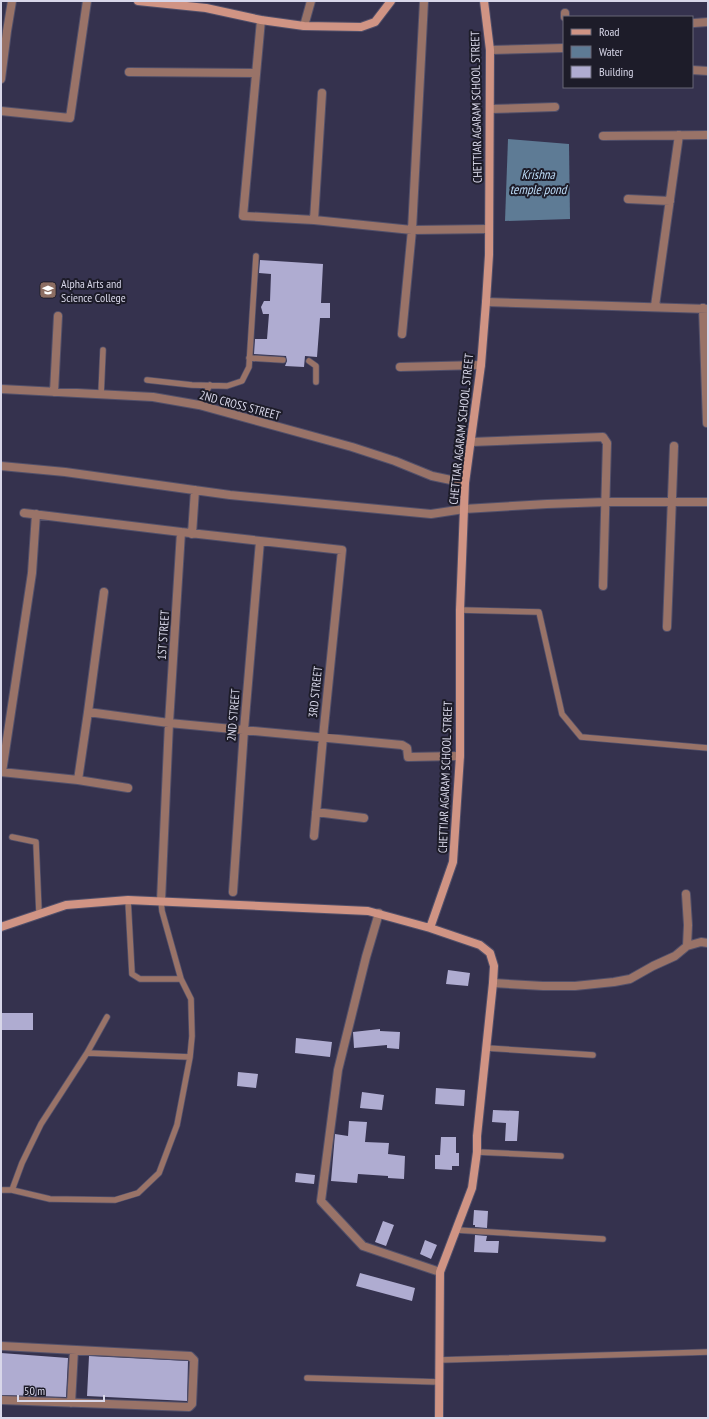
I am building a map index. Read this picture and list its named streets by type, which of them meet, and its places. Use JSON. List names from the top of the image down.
{
  "streets": {
    "street": [
      "CHETTIAR AGARAM SCHOOL STREET",
      "2ND CROSS STREET",
      "1ST STREET",
      "3RD STREET",
      "2ND STREET"
    ]
  },
  "crossings": [
    ["CHETTIAR AGARAM SCHOOL STREET", "2ND CROSS STREET"],
    ["3RD STREET", "2ND STREET"]
  ],
  "water": ["Krishna temple pond"],
  "places": {
    "school or university": ["Alpha Arts and Science College"]
  },
  "legend": ["Road", "Water", "Building"],
  "scale_bar": "50 m"
}
